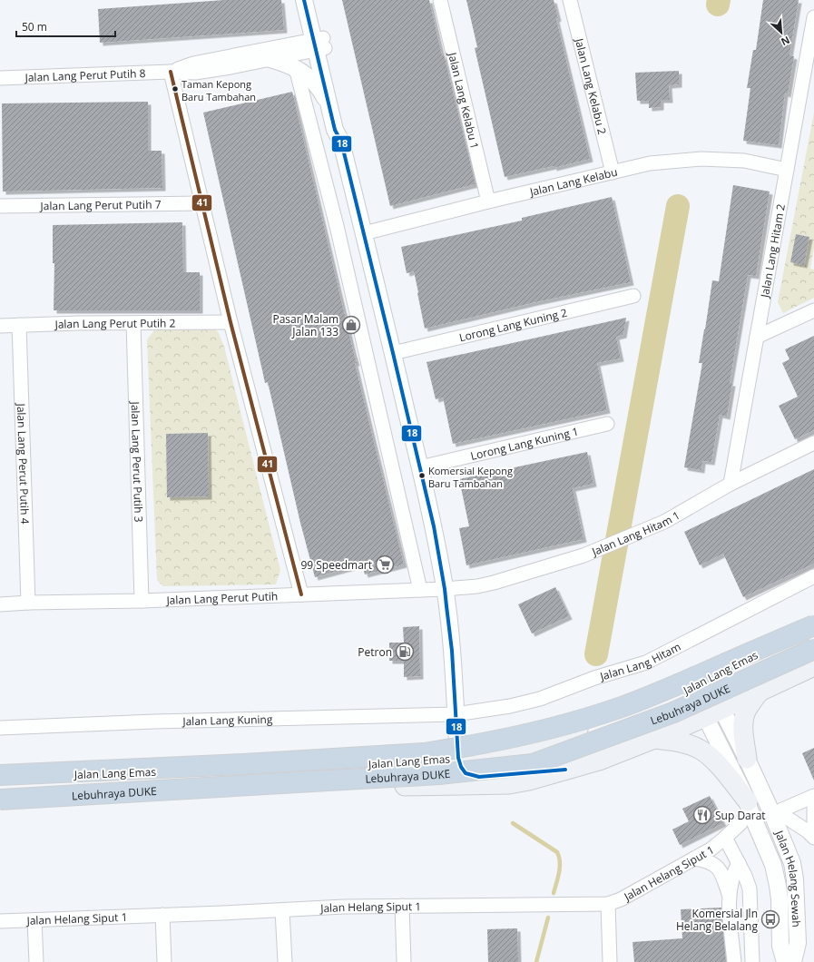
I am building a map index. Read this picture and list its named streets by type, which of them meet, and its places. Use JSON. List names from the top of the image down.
{
  "streets": {
    "highway": ["Lebuhraya DUKE"],
    "main road": ["Jalan Lang Emas"],
    "street": [
      "Jalan Lang Perut Putih 8",
      "Jalan Lang Kelabu 2",
      "Jalan Lang Kelabu 1",
      "Jalan Lang Kelabu",
      "Jalan Lang Perut Putih 7",
      "Jalan Lang Hitam 2",
      "Jalan Lang Perut Putih 2",
      "Lorong Lang Kuning 2",
      "Lorong Lang Kuning 1",
      "Jalan Lang Perut Putih 3",
      "Jalan Lang Perut Putih 4",
      "Jalan Lang Hitam 1",
      "Jalan Lang Perut Putih",
      "Jalan Lang Hitam",
      "Jalan Lang Kuning",
      "Jalan Helang Siput 1",
      "Jalan Helang Sewah"
    ]
  },
  "crossings": [
    ["Jalan Lang Kelabu 2", "Jalan Lang Kelabu"],
    ["Jalan Lang Kelabu 1", "Jalan Lang Kelabu"],
    ["Jalan Lang Kelabu", "Jalan Lang Hitam 2"],
    ["Jalan Lang Hitam 2", "Jalan Lang Hitam 1"],
    ["Jalan Lang Perut Putih 2", "Jalan Lang Perut Putih 3"],
    ["Jalan Lang Perut Putih 2", "Jalan Lang Perut Putih 4"],
    ["Jalan Lang Perut Putih 3", "Jalan Lang Perut Putih"],
    ["Jalan Lang Perut Putih 4", "Jalan Lang Perut Putih"],
    ["Jalan Lang Hitam 1", "Jalan Lang Perut Putih"],
    ["Jalan Lang Hitam", "Jalan Lang Kuning"],
    ["Jalan Lang Emas", "Lebuhraya DUKE"],
    ["Jalan Lang Emas", "Jalan Helang Sewah"],
    ["Jalan Helang Siput 1", "Jalan Helang Sewah"]
  ],
  "places": {
    "other": ["Taman Kepong Baru Tambahan", "Komersial Kepong Baru Tambahan"],
    "shop": ["Pasar Malam Jalan 133"],
    "supermarket": ["99 Speedmart"],
    "fuel station": ["Petron"],
    "restaurant": ["Sup Darat"],
    "bus stop": ["Komersial Jln Helang Belalang"]
  },
  "lines": ["transit line 18", "transit line 41"],
  "scale_bar": "50 m",
  "north": "bottom right"
}
